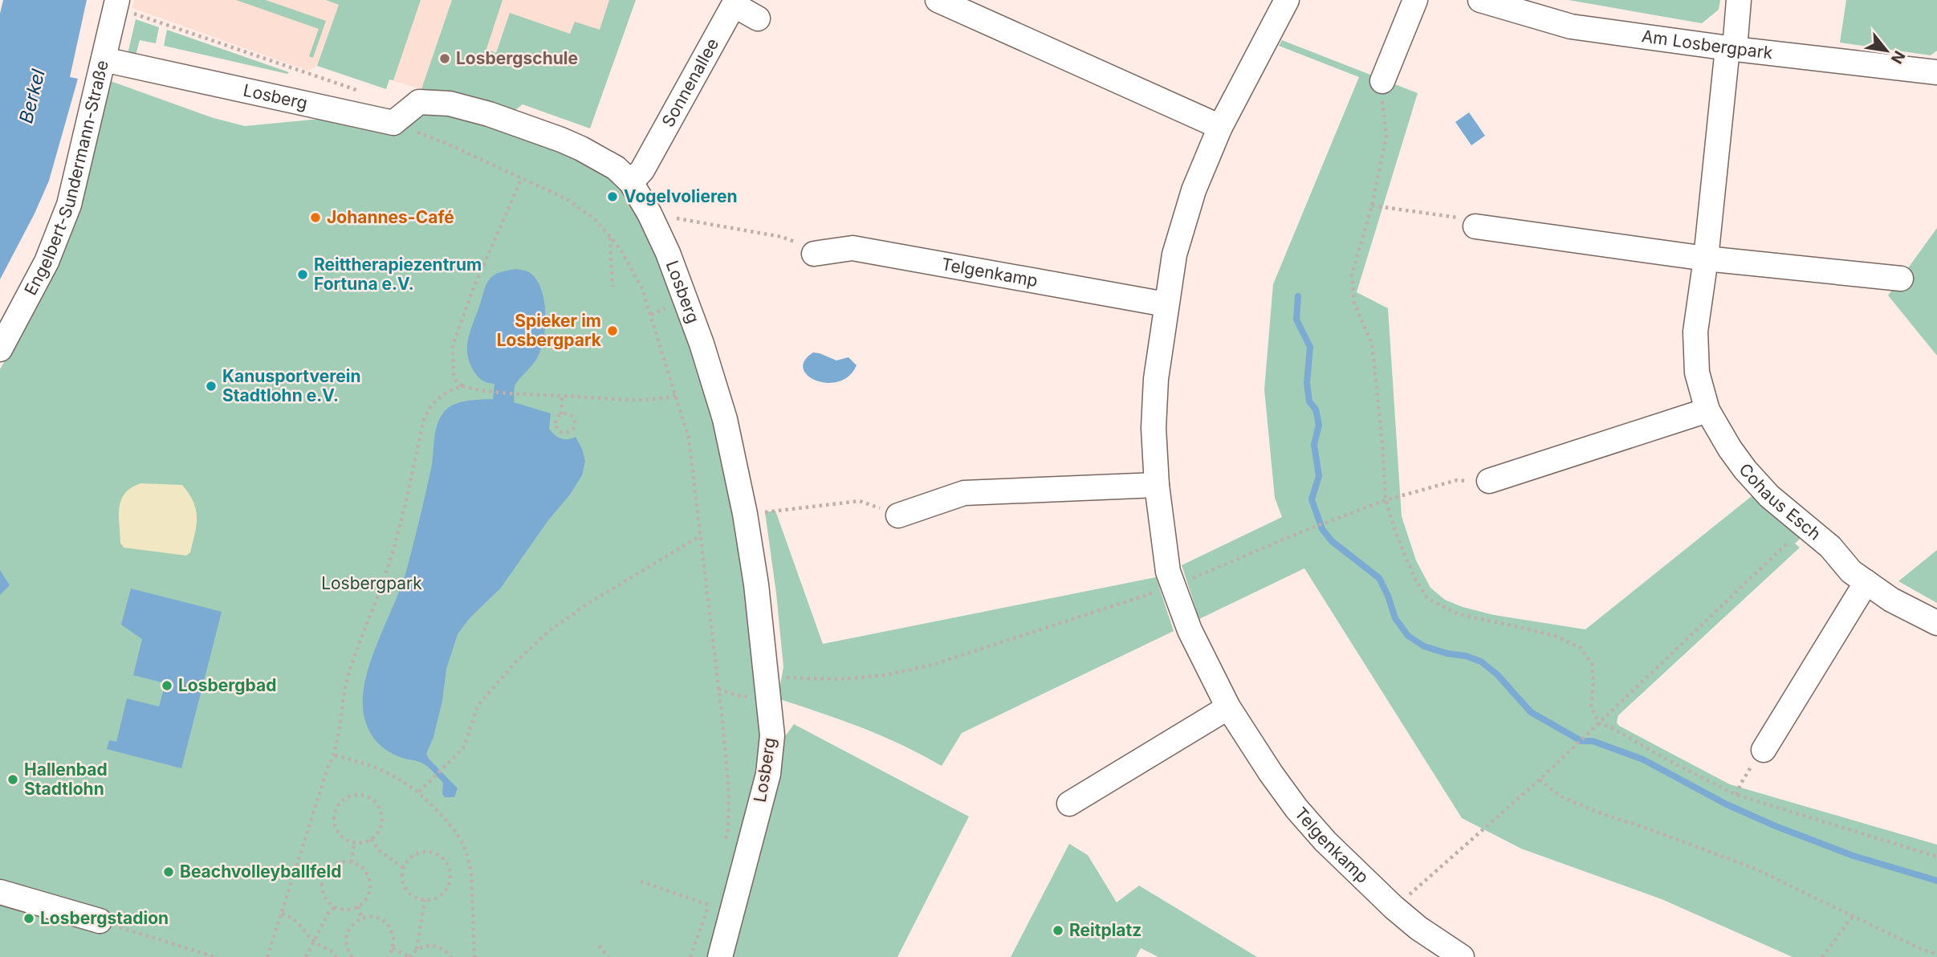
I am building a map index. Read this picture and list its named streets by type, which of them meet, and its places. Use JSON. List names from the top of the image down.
{
  "streets": {
    "street": [
      "Am Losbergpark",
      "Sonnenallee",
      "Losberg",
      "Engelbert-Sundermann-Straße",
      "Telgenkamp",
      "Cohaus Esch"
    ]
  },
  "crossings": [
    ["Am Losbergpark", "Cohaus Esch"],
    ["Sonnenallee", "Losberg"],
    ["Losberg", "Engelbert-Sundermann-Straße"]
  ],
  "water": ["Berkel"],
  "parks": ["Losbergpark"],
  "places": [
    "Losbergschule",
    "Vogelvolieren",
    "Johannes-Café",
    "Reittherapiezentrum Fortuna e.V.",
    "Spieker im Losbergpark",
    "Kanusportverein Stadtlohn e.V.",
    "Losbergbad",
    "Hallenbad Stadtlohn",
    "Beachvolleyballfeld",
    "Losbergstadion",
    "Reitplatz"
  ],
  "north": "bottom right"
}
